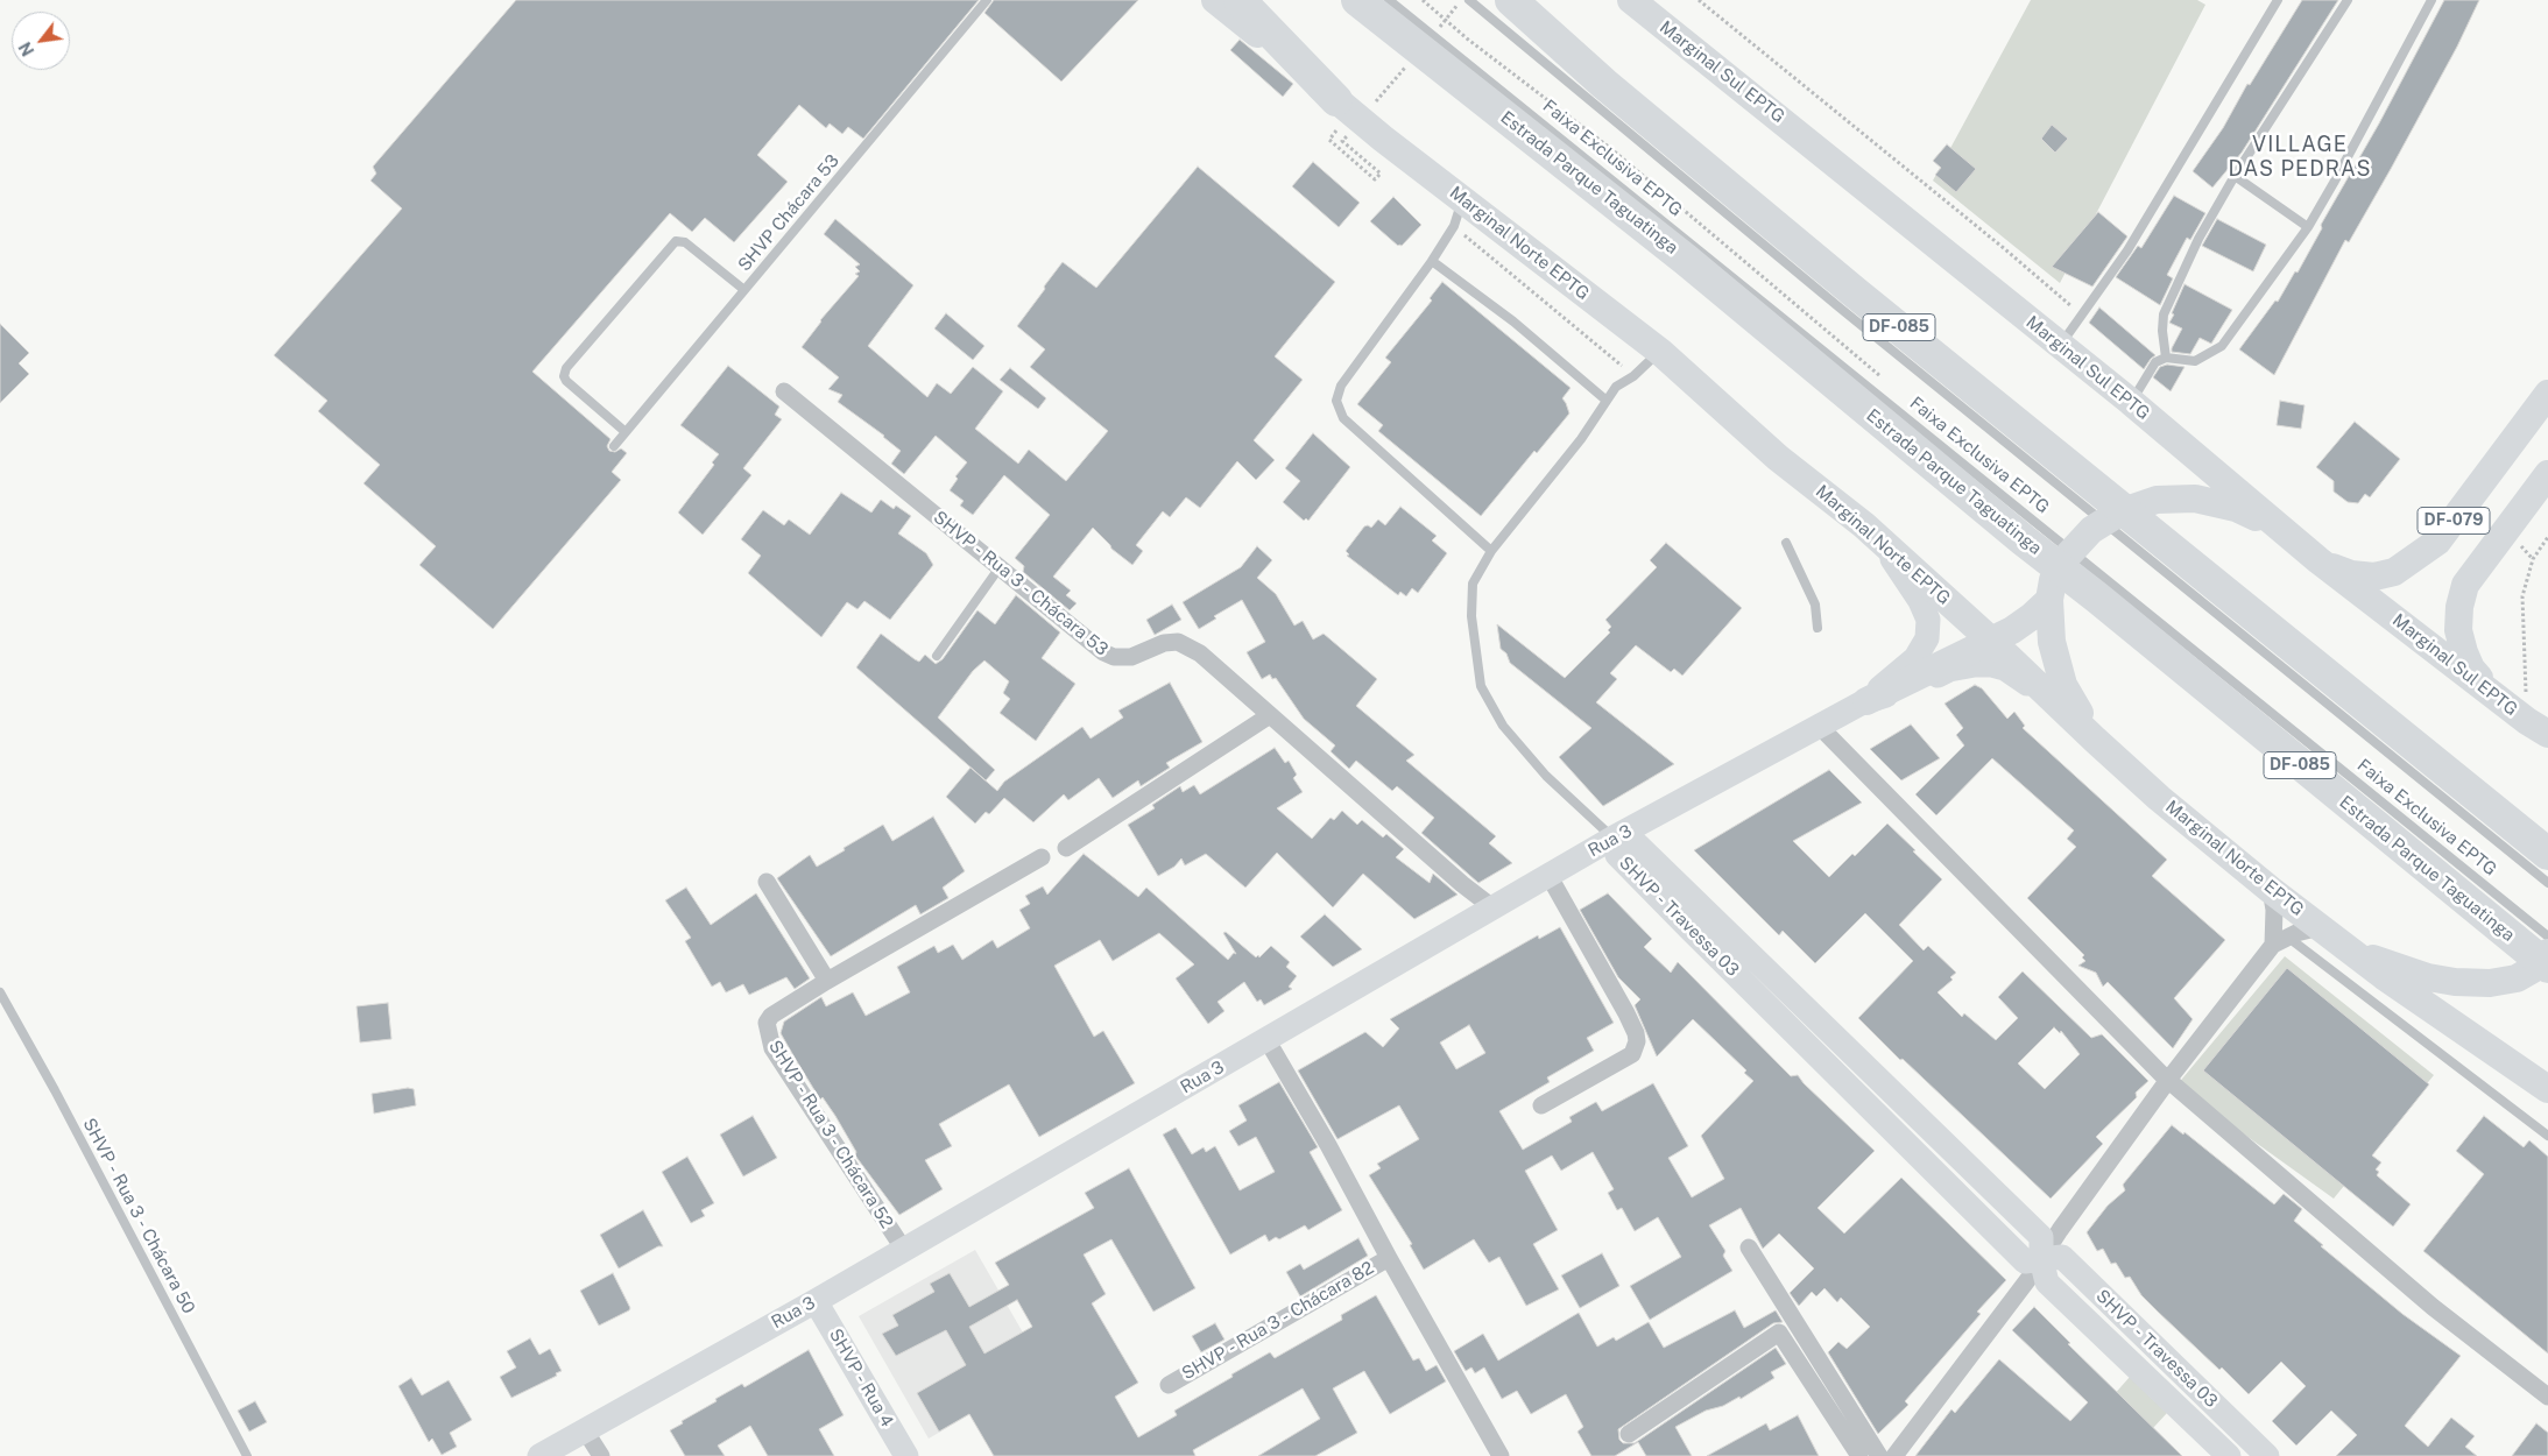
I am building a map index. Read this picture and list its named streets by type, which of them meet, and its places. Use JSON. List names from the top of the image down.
{
  "streets": {
    "highway": ["Estrada Parque Taguatinga", "DF-085"],
    "main road": [
      "Marginal Sul EPTG",
      "Marginal Norte EPTG",
      "DF-079",
      "Rua 3",
      "SHVP - Travessa 03",
      "SHVP - Rua 4"
    ],
    "street": ["SHVP - Rua 3 - Chácara 53", "SHVP - Rua 3 - Chácara 52", "SHVP - Rua 3 - Chácara 82"],
    "lane": ["Faixa Exclusiva EPTG", "SHVP Chácara 53", "SHVP - Rua 3 - Chácara 50"]
  },
  "crossings": [
    ["Marginal Sul EPTG", "DF-079"],
    ["Faixa Exclusiva EPTG", "Estrada Parque Taguatinga"],
    ["Faixa Exclusiva EPTG", "DF-085"],
    ["SHVP - Rua 3 - Chácara 53", "Rua 3"],
    ["Rua 3", "SHVP - Travessa 03"],
    ["Rua 3", "SHVP - Rua 3 - Chácara 52"],
    ["Rua 3", "SHVP - Rua 3 - Chácara 82"],
    ["Rua 3", "SHVP - Rua 4"]
  ],
  "districts": ["VILLAGE DAS PEDRAS"],
  "north": "bottom left"
}
